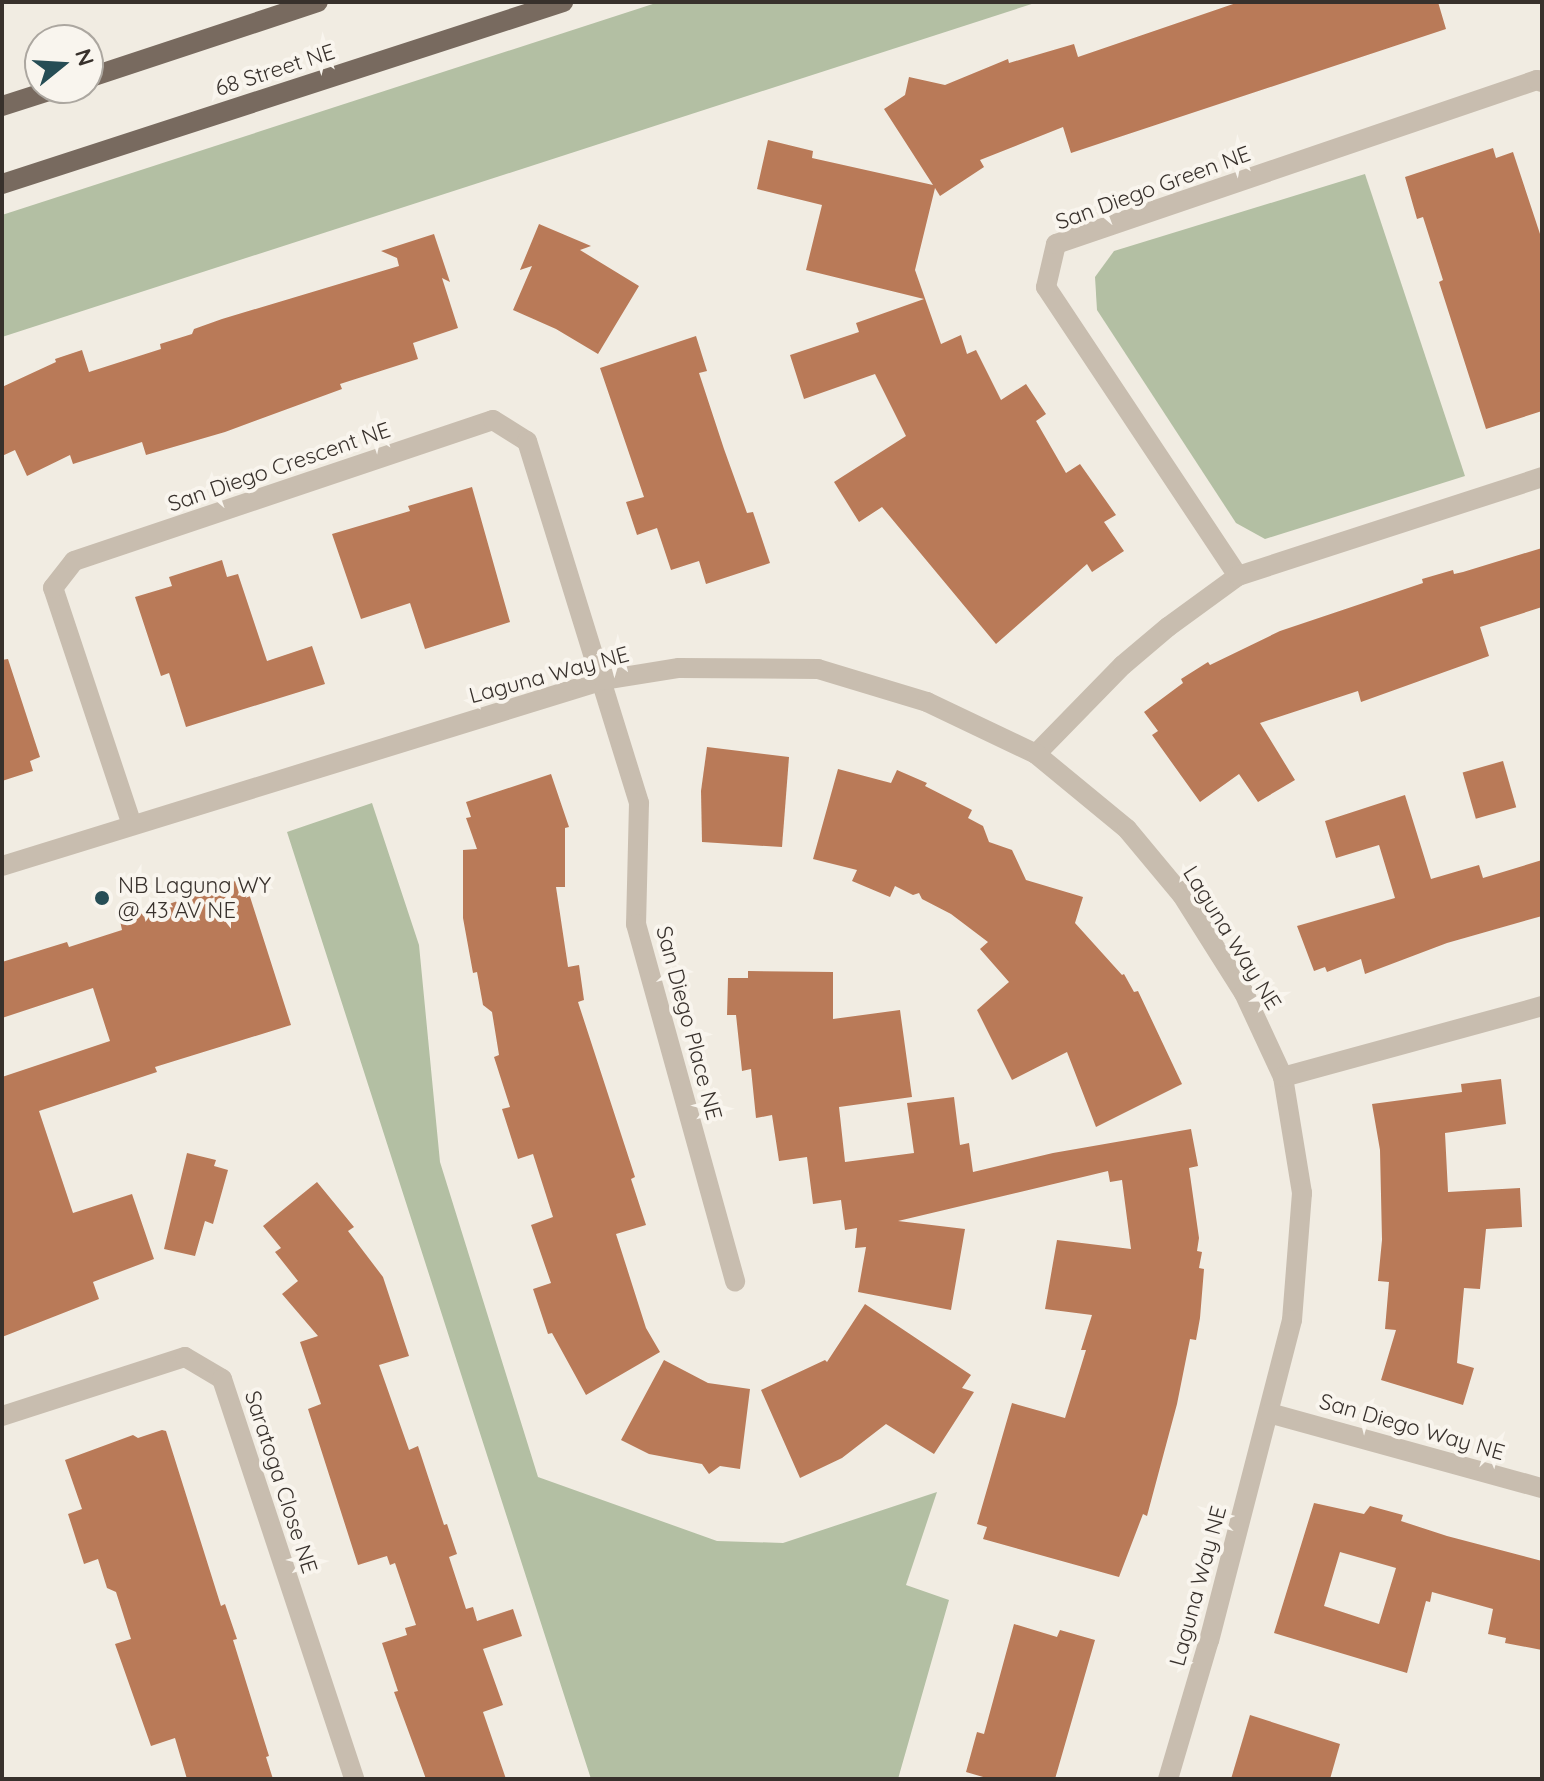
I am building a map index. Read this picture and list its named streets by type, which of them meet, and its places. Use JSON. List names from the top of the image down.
{
  "streets": {
    "main road": ["68 Street NE"],
    "street": [
      "San Diego Green NE",
      "San Diego Crescent NE",
      "Laguna Way NE",
      "San Diego Place NE",
      "San Diego Way NE",
      "Saratoga Close NE"
    ]
  },
  "crossings": [
    ["San Diego Crescent NE", "Laguna Way NE"],
    ["San Diego Crescent NE", "San Diego Place NE"],
    ["Laguna Way NE", "San Diego Place NE"],
    ["Laguna Way NE", "San Diego Way NE"]
  ],
  "places": ["NB Laguna WY @ 43 AV NE"],
  "north": "right"
}
